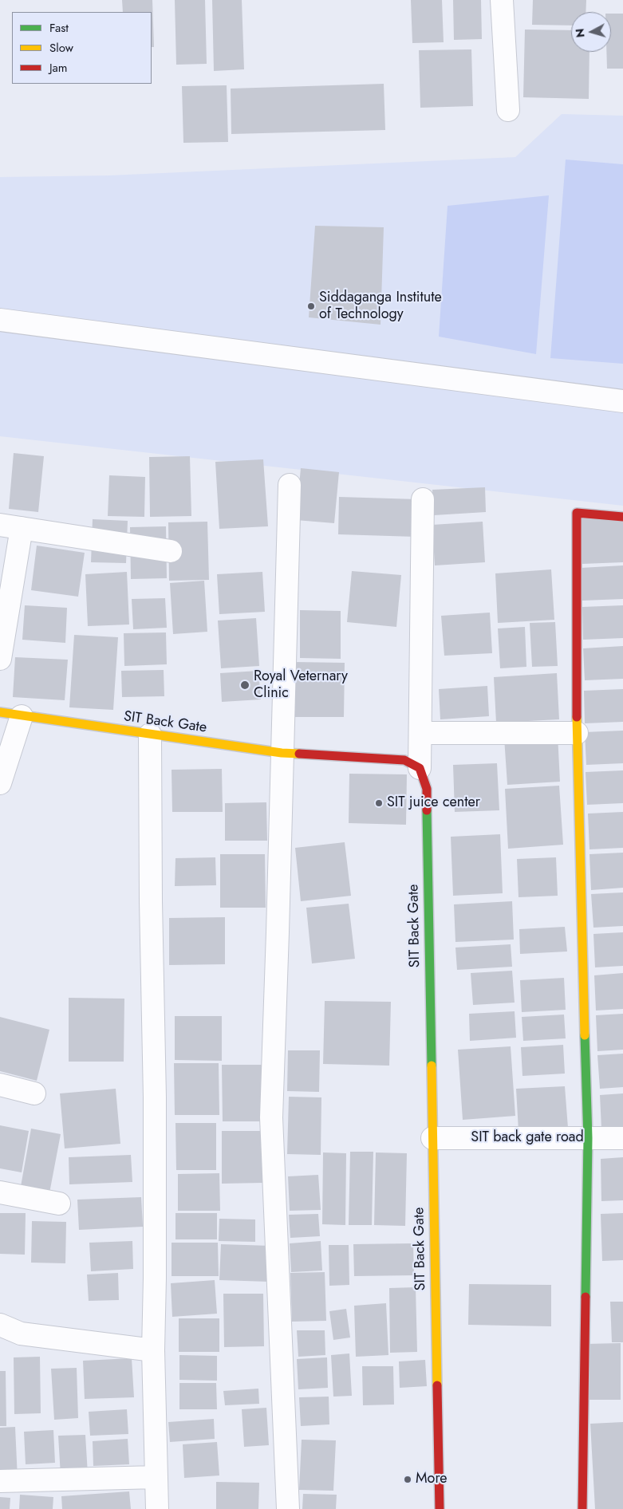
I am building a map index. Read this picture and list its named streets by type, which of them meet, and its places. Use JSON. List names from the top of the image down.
{
  "streets": {
    "street": ["SIT Back Gate", "SIT back gate road"]
  },
  "crossings": [
    ["SIT Back Gate", "SIT back gate road"]
  ],
  "places": [
    "Siddaganga Institute of Technology",
    "Royal Veternary Clinic",
    "SIT juice center",
    "More"
  ],
  "legend": ["Fast", "Slow", "Jam"],
  "north": "left"
}
